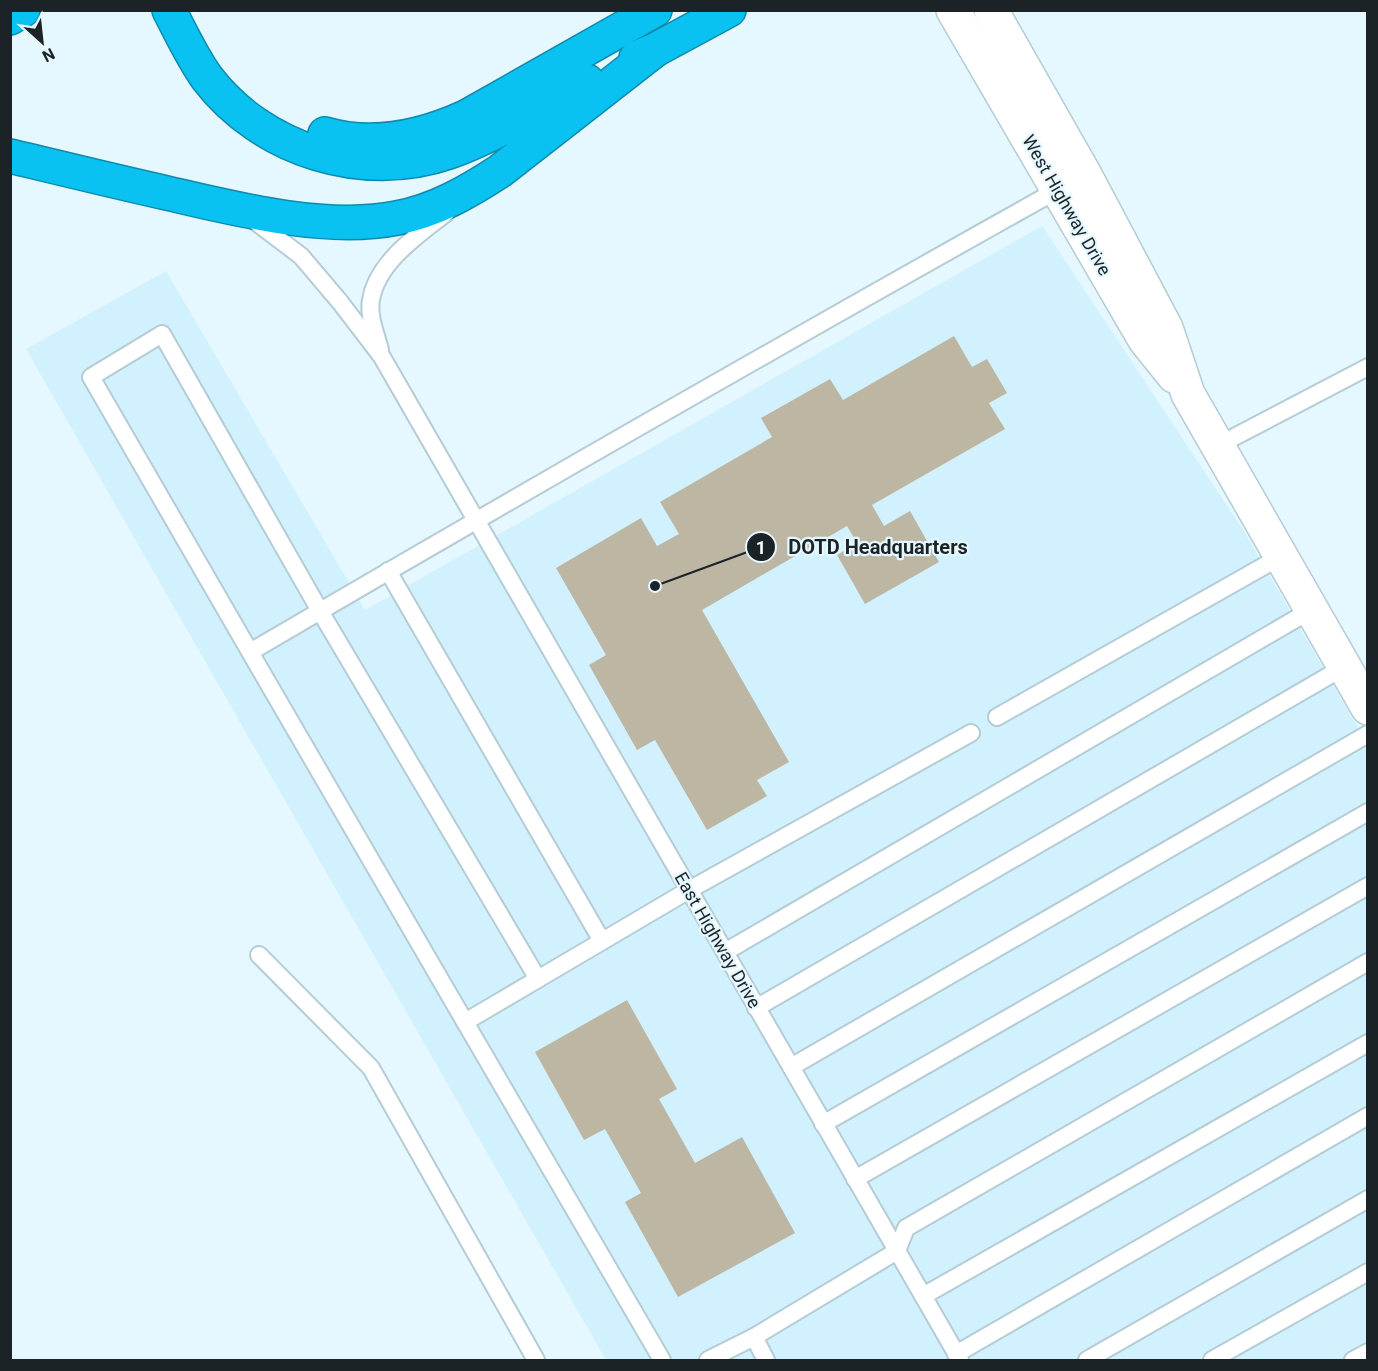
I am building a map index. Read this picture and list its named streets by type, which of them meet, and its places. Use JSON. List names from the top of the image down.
{
  "streets": {
    "street": ["West Highway Drive"],
    "lane": ["East Highway Drive"]
  },
  "places": ["DOTD Headquarters"],
  "north": "bottom right"
}
